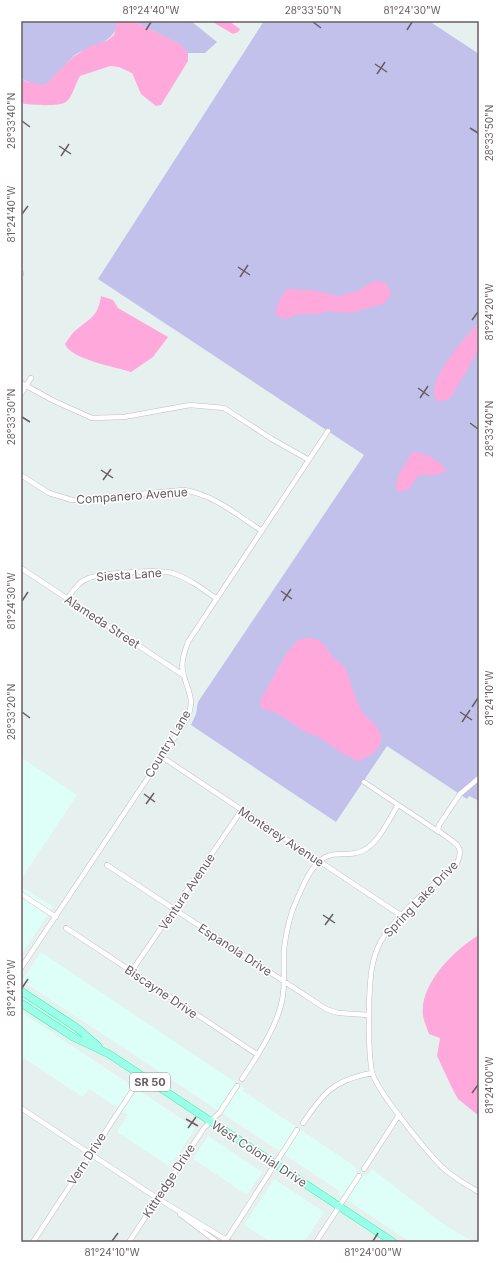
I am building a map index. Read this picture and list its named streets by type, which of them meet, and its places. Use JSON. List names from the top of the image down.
{
  "streets": {
    "highway": ["SR 50", "West Colonial Drive"],
    "street": [
      "Companero Avenue",
      "Siesta Lane",
      "Alameda Street",
      "Country Lane",
      "Monterey Avenue",
      "Ventura Avenue",
      "Spring Lake Drive",
      "Espanola Drive",
      "Biscayne Drive",
      "Vern Drive",
      "Kittredge Drive"
    ]
  },
  "crossings": [
    ["Companero Avenue", "Country Lane"],
    ["Siesta Lane", "Alameda Street"],
    ["Siesta Lane", "Country Lane"],
    ["Alameda Street", "Country Lane"],
    ["Country Lane", "Monterey Avenue"],
    ["Monterey Avenue", "Ventura Avenue"],
    ["Monterey Avenue", "Spring Lake Drive"],
    ["Ventura Avenue", "Espanola Drive"],
    ["Ventura Avenue", "Biscayne Drive"],
    ["Spring Lake Drive", "Espanola Drive"],
    ["West Colonial Drive", "Vern Drive"],
    ["West Colonial Drive", "Kittredge Drive"]
  ],
  "coordinates": [
    "81°24'40\"W",
    "28°33'50\"N",
    "81°24'30\"W",
    "28°33'40\"N",
    "81°24'20\"W",
    "28°33'30\"N",
    "81°24'10\"W",
    "28°33'20\"N",
    "81°24'00\"W"
  ]
}
